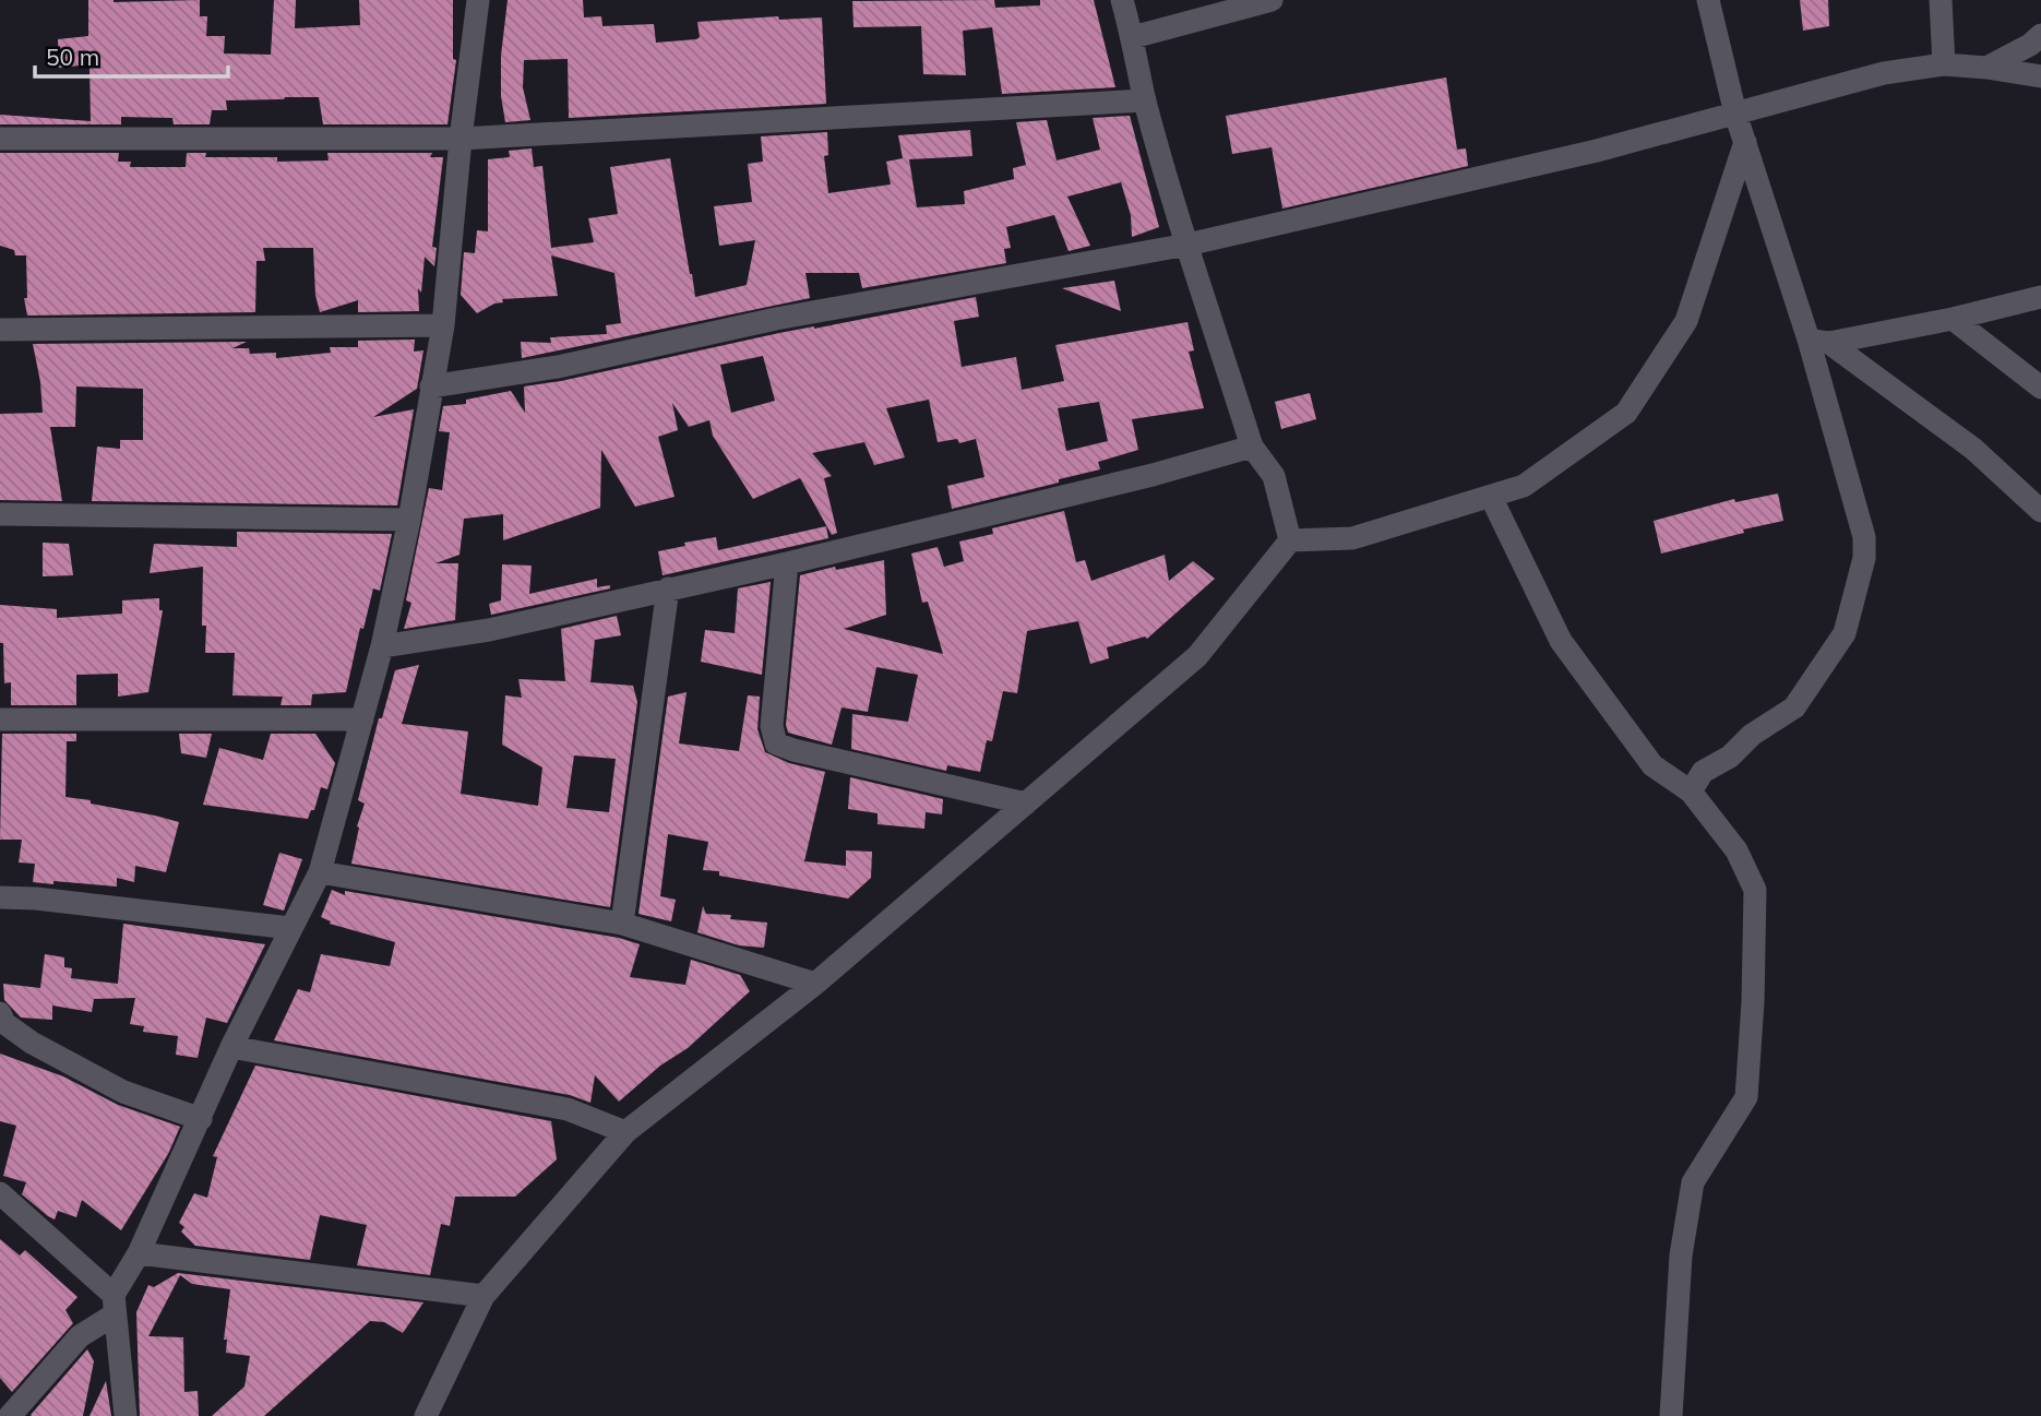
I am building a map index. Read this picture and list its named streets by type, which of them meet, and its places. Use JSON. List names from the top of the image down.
{
  "scale_bar": "50 m"
}
